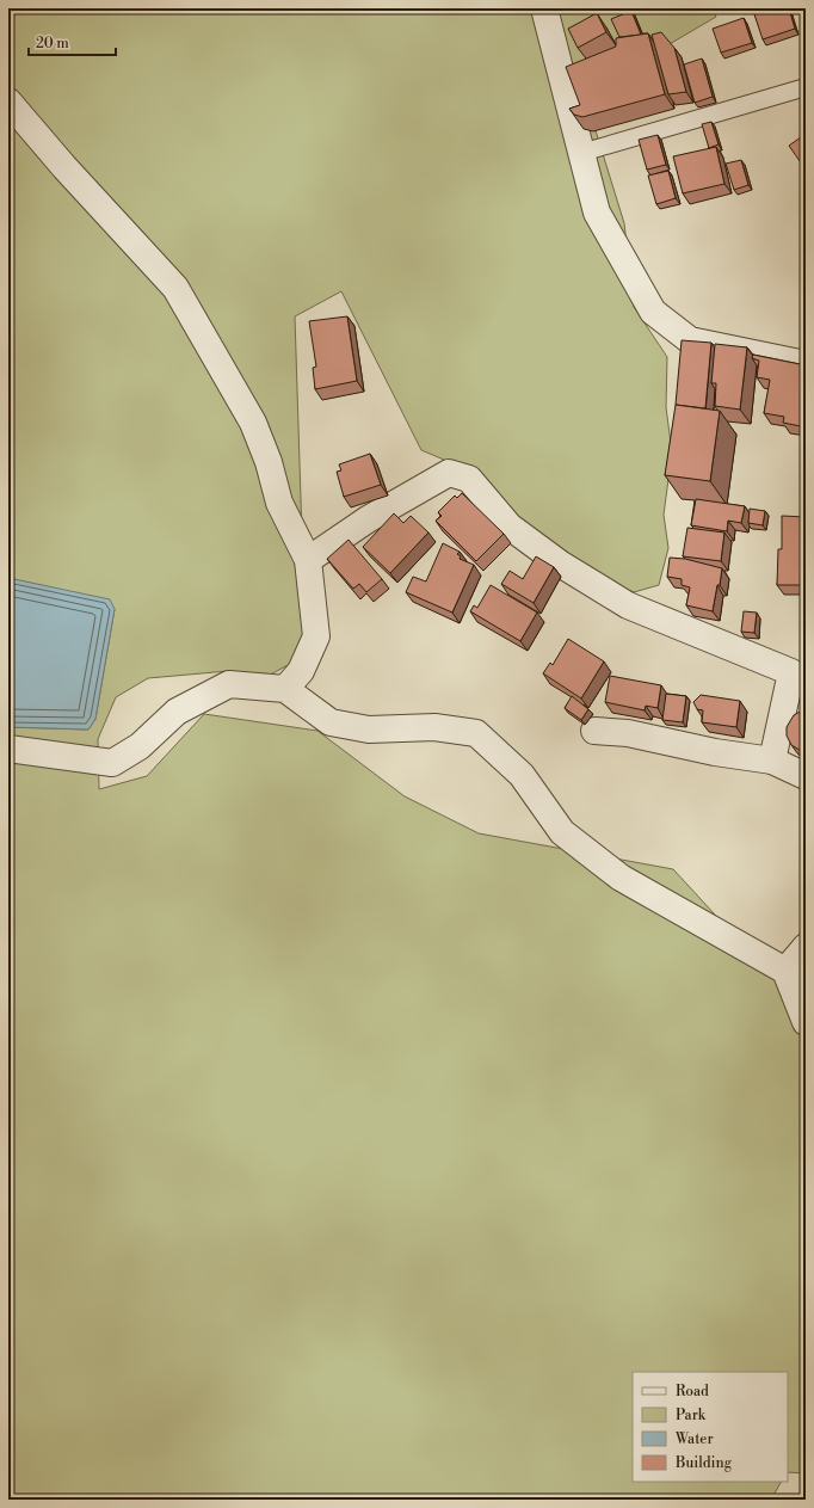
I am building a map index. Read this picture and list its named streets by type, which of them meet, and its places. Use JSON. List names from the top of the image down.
{
  "legend": [
    "Road",
    "Park",
    "Water",
    "Building"
  ],
  "scale_bar": "20 m"
}
